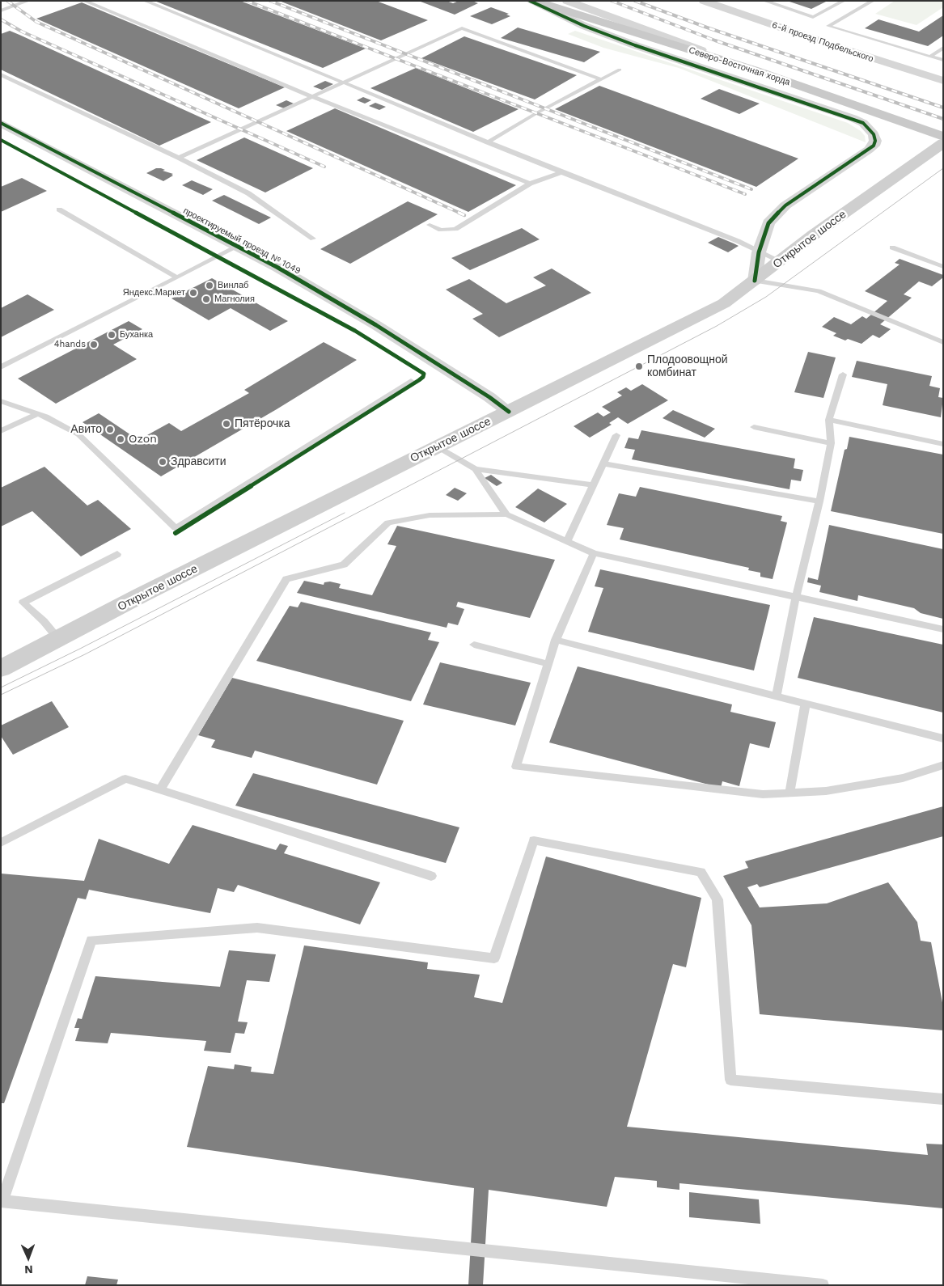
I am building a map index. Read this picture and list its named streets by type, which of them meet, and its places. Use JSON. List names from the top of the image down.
{
  "streets": {
    "main road": ["Северо-Восточная хорда", "Открытое шоссе"],
    "street": ["6-й проезд Подбельского", "проектируемый проезд № 1049"]
  },
  "crossings": [
    ["Открытое шоссе", "проектируемый проезд № 1049"]
  ],
  "places": [
    "Винлаб",
    "Яндекс.Маркет",
    "Магнолия",
    "Буханка",
    "4hands",
    "Плодоовощной комбинат",
    "Пятёрочка",
    "Авито",
    "Ozon",
    "Здравсити"
  ],
  "north": "bottom"
}
